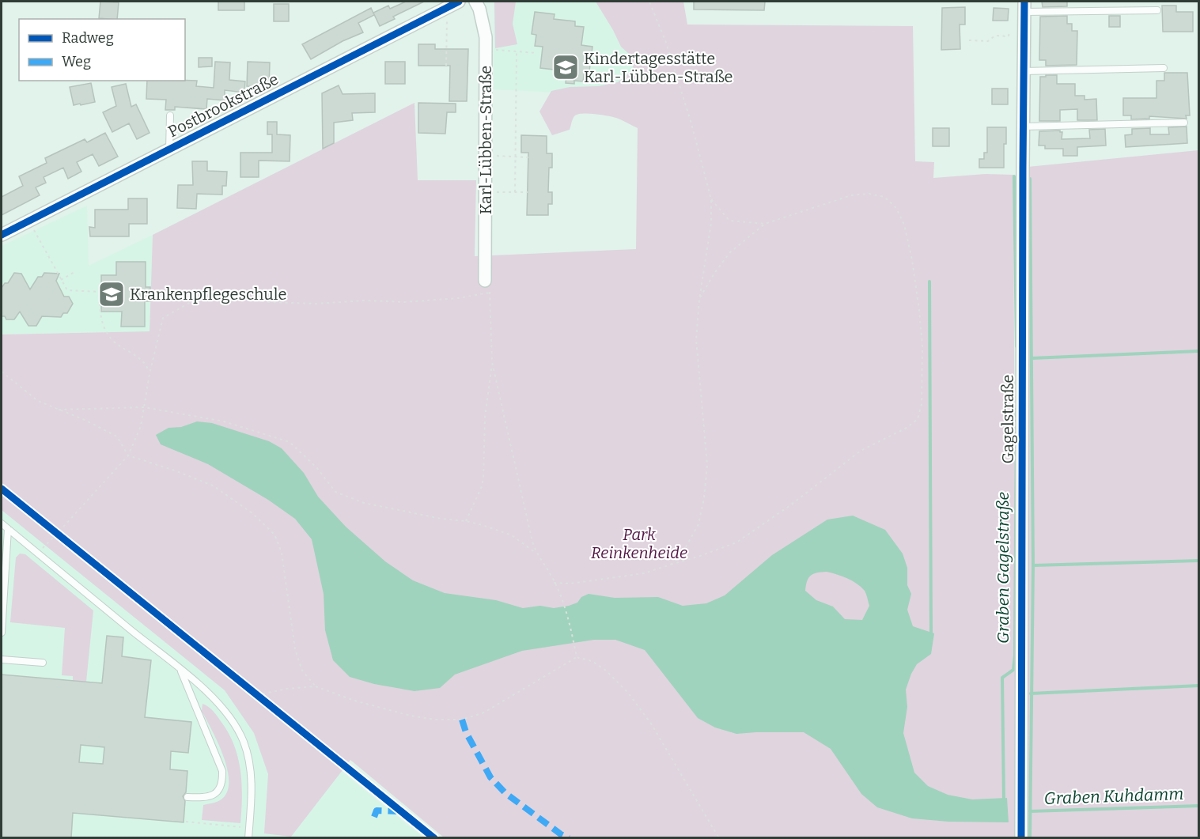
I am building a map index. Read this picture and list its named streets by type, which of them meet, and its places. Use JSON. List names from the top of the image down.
{
  "streets": {
    "street": ["Postbrookstraße", "Karl-Lübben-Straße", "Gagelstraße"]
  },
  "water": ["Graben Gagelstraße", "Graben Kuhdamm"],
  "parks": ["Park Reinkenheide"],
  "places": {
    "school or university": ["Kindertagesstätte Karl-Lübben-Straße", "Krankenpflegeschule"]
  },
  "legend": ["Radweg", "Weg"]
}
